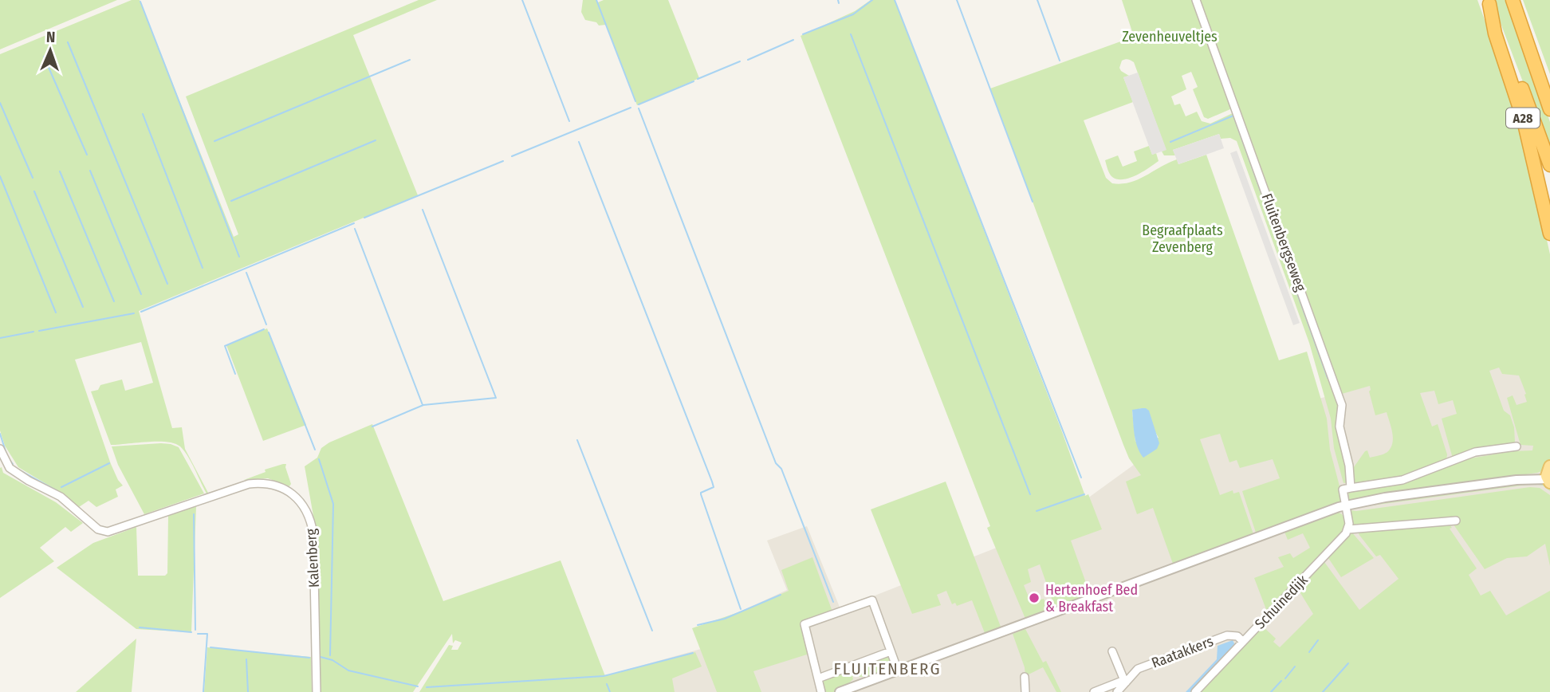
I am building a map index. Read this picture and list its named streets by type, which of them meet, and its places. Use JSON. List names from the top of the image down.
{
  "streets": {
    "highway": ["A28"],
    "street": [
      "Fluitenbergseweg",
      "Kalenberg",
      "Schuinedijk",
      "Raatakkers"
    ]
  },
  "crossings": [
    ["Schuinedijk", "Raatakkers"]
  ],
  "districts": ["FLUITENBERG"],
  "parks": ["Zevenheuveltjes", "Begraafplaats Zevenberg"],
  "places": ["Hertenhoef Bed & Breakfast"],
  "north": "top"
}
